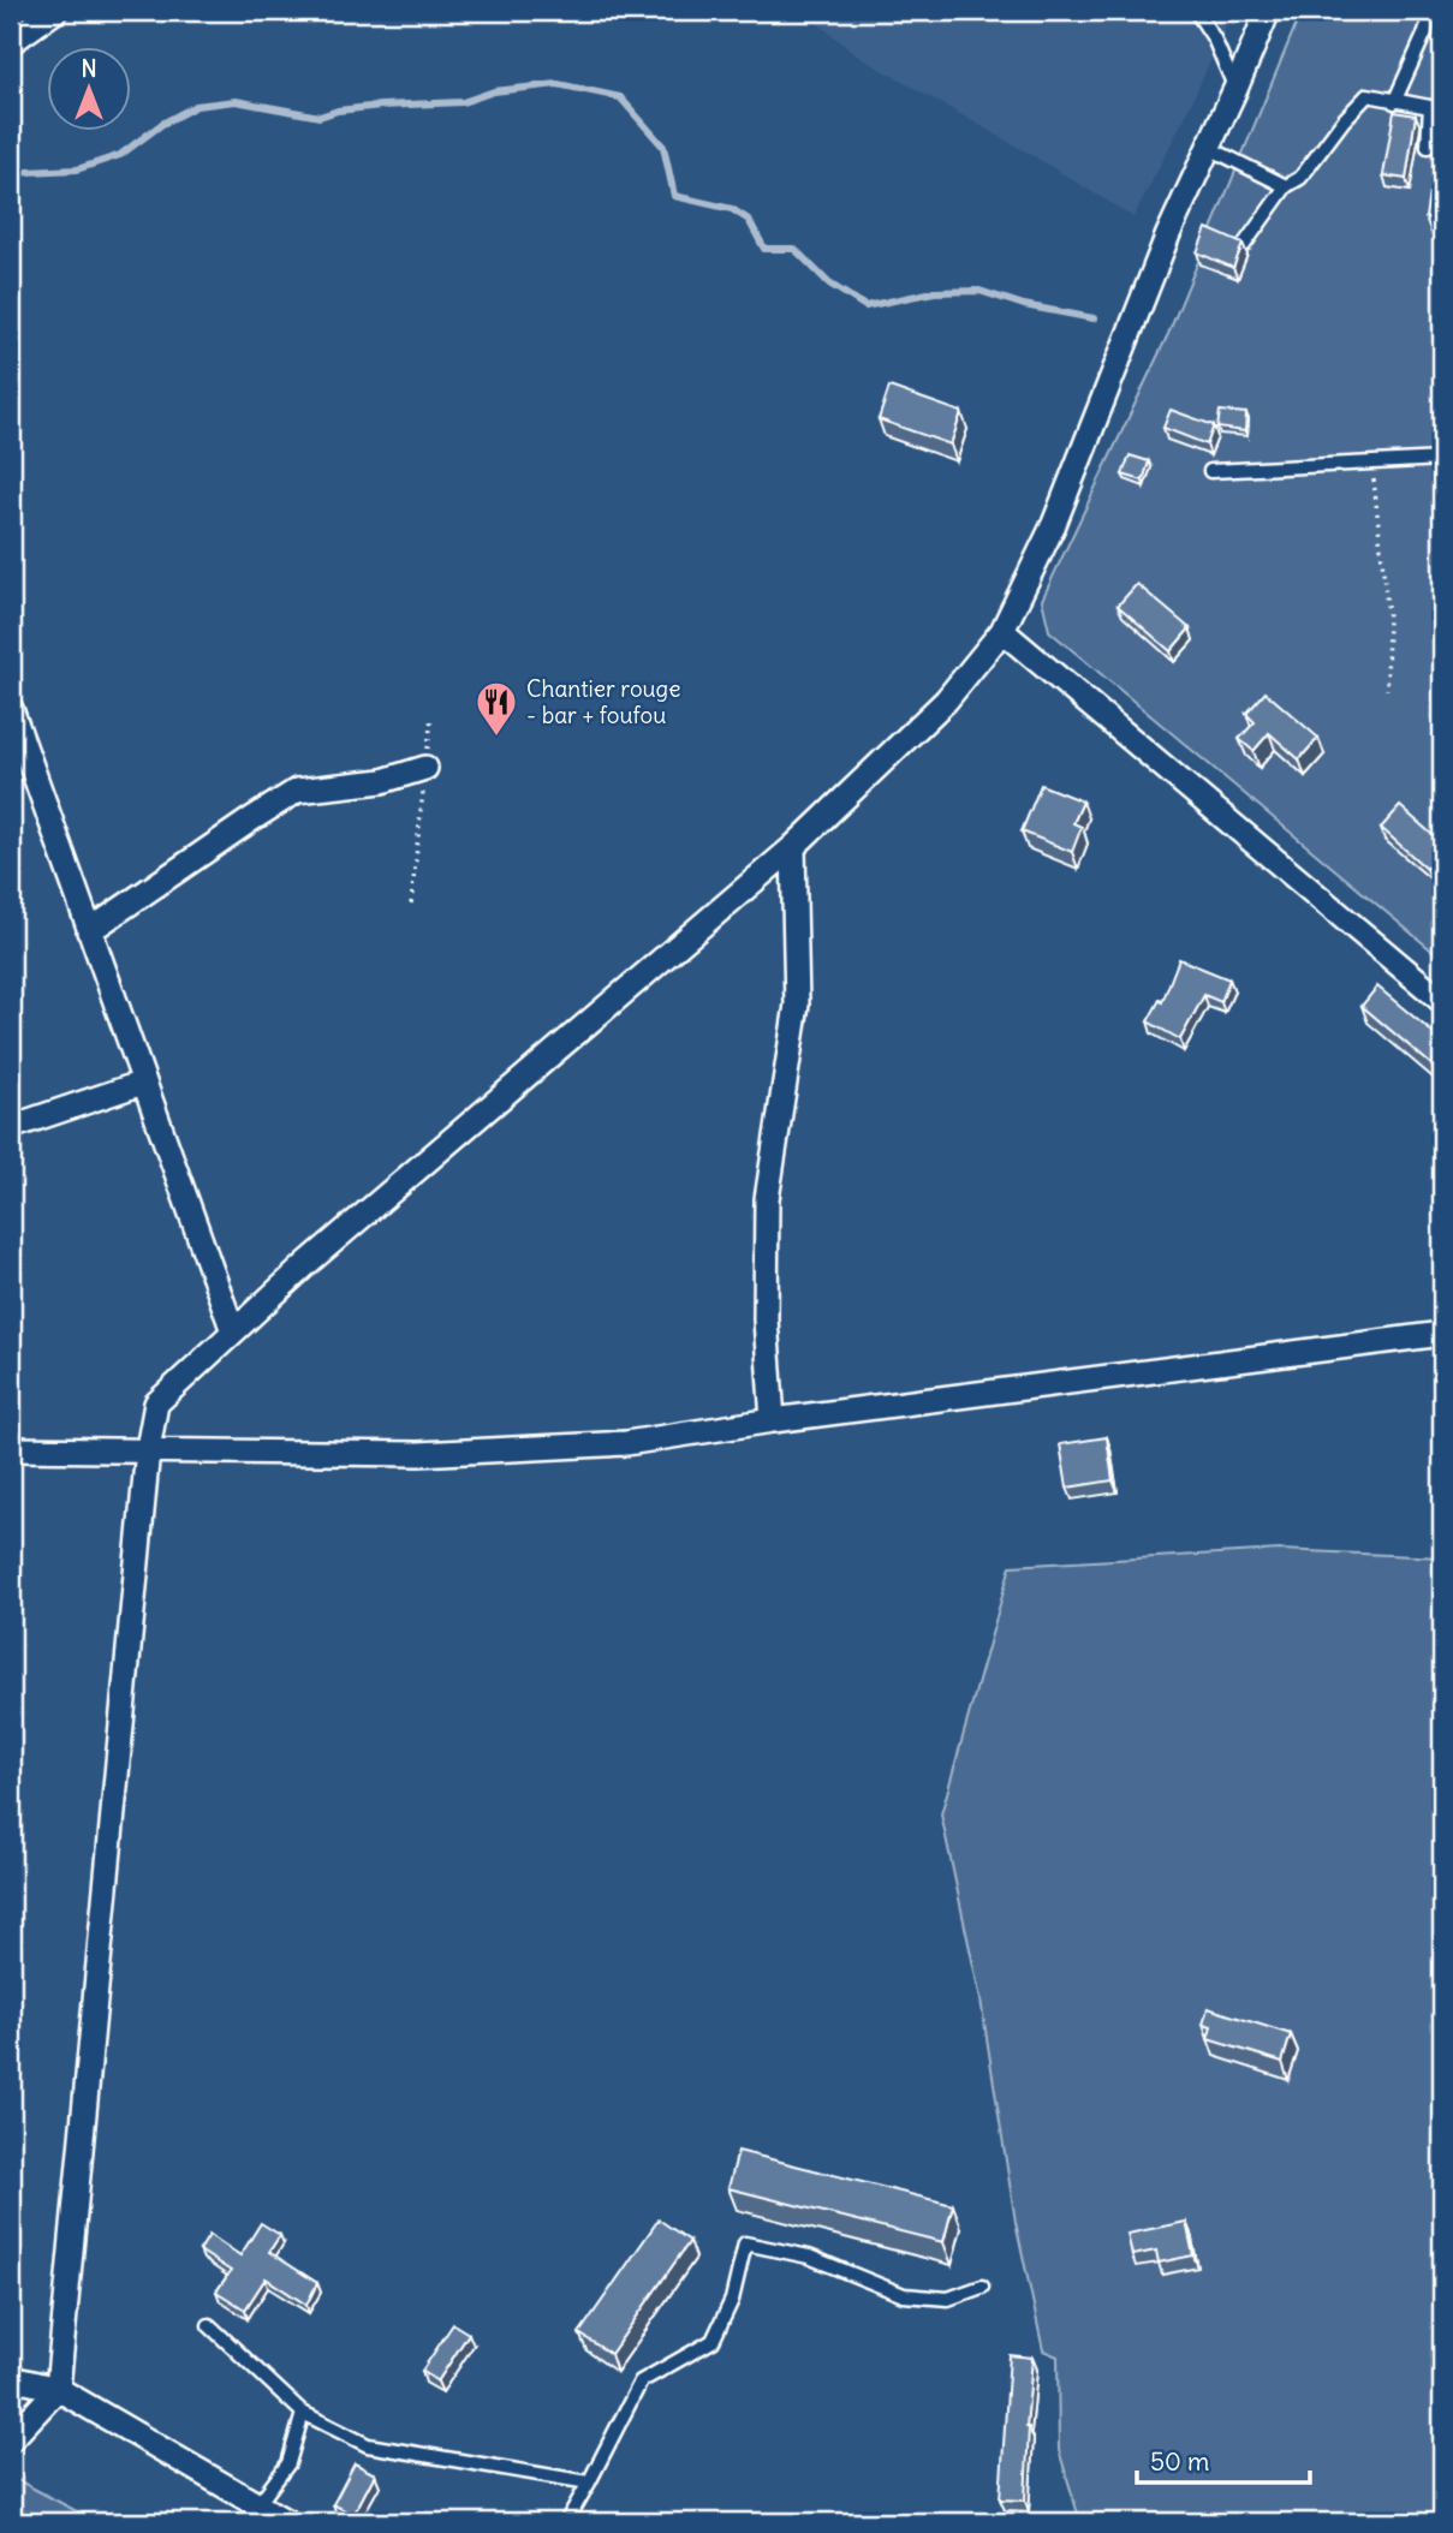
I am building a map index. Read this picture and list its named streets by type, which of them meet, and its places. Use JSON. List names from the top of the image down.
{
  "places": {
    "restaurant": ["Chantier rouge - bar + foufou"]
  },
  "scale_bar": "50 m",
  "north": "top"
}
